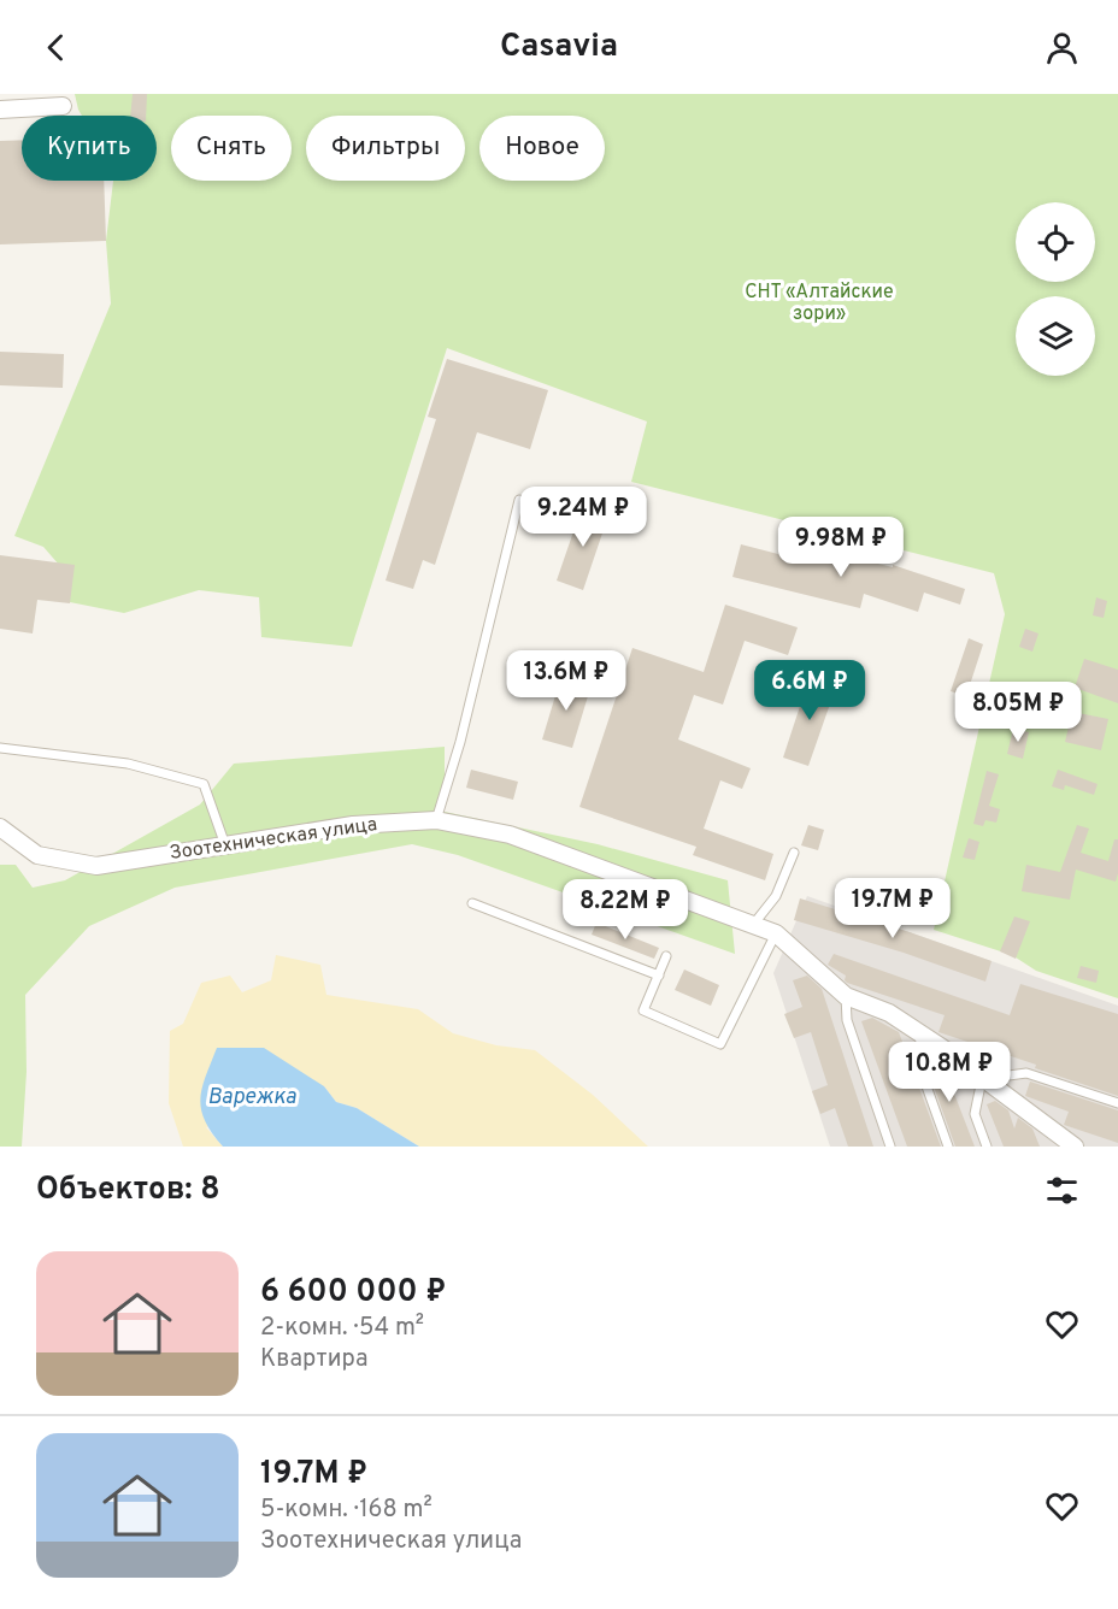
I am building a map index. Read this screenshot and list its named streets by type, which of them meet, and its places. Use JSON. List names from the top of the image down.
{
  "streets": {
    "street": ["Зоотехническая улица"]
  },
  "water": ["Варежка"],
  "parks": ["СНТ «Алтайские зори»"],
  "page": {
    "header": "Casavia",
    "chip": [
      "Купить",
      "Снять",
      "Фильтры",
      "Новое"
    ],
    "price": [
      "9.24M ₽",
      "9.98M ₽",
      "13.6M ₽",
      "6.6M ₽",
      "8.05M ₽",
      "19.7M ₽",
      "8.22M ₽",
      "10.8M ₽"
    ],
    "heading": "Объектов: 8",
    "list": [
      {
        "name": "6 600 000 ₽",
        "note": "2-комн. · 54 m² · Квартира"
      },
      {
        "name": "19.7M ₽",
        "note": "5-комн. · 168 m² · Зоотехническая улица"
      }
    ]
  }
}
